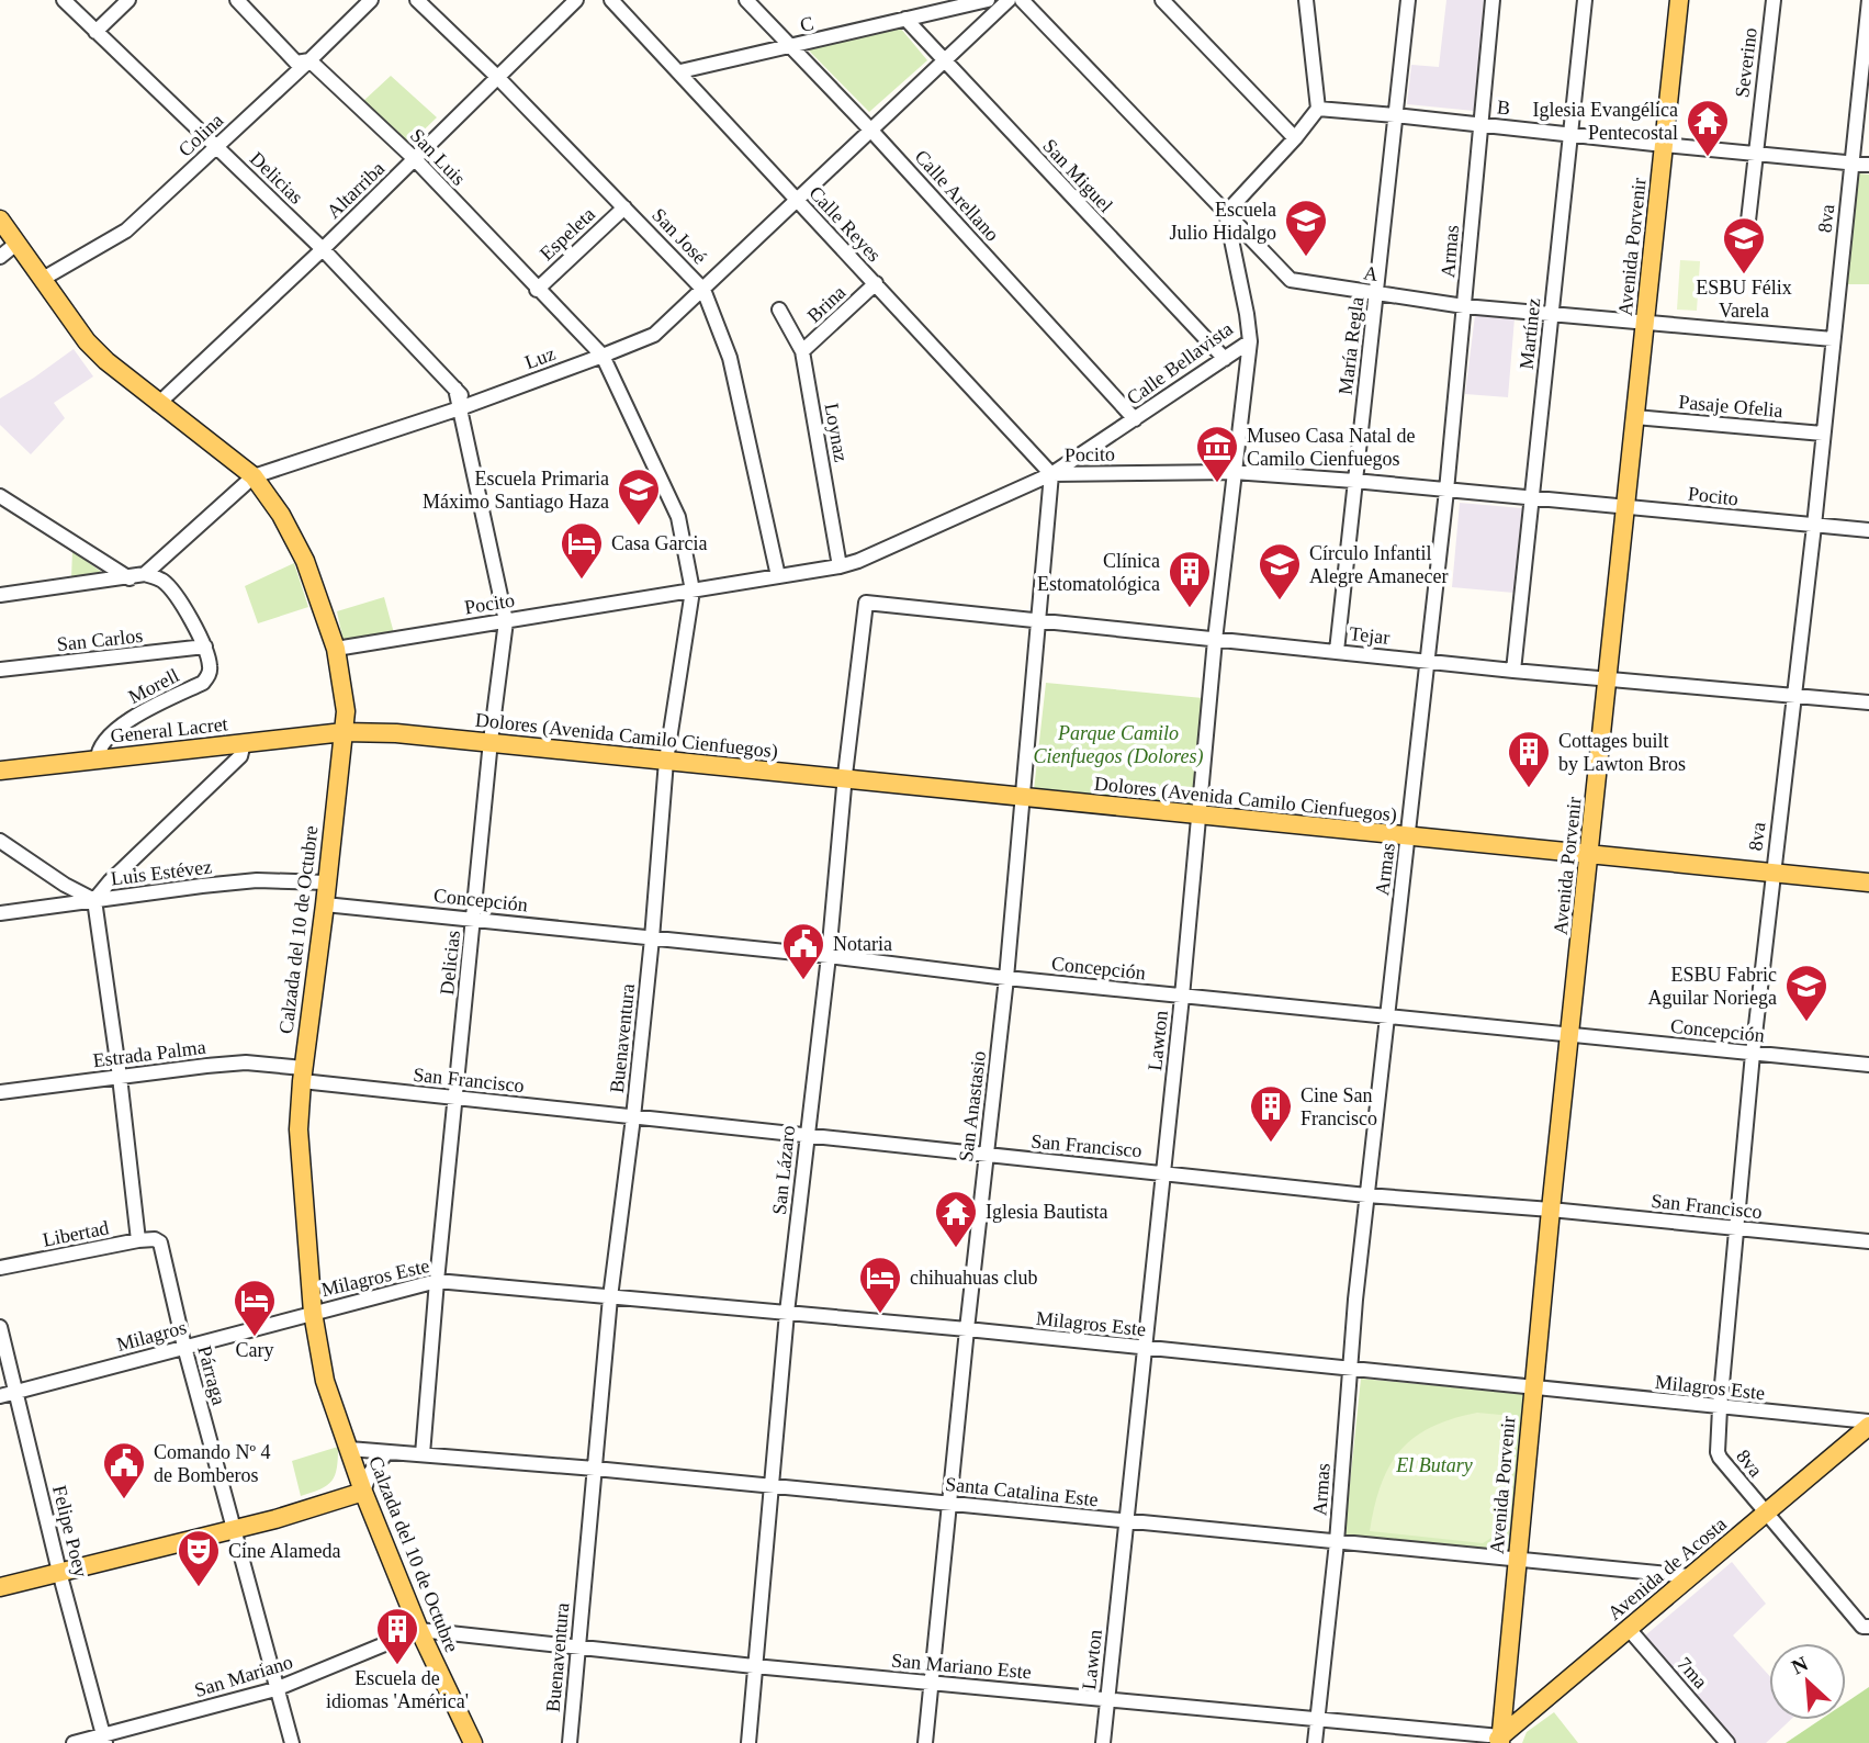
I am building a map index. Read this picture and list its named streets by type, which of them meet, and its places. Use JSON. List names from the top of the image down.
{
  "streets": {
    "main road": [
      "Avenida Porvenir",
      "General Lacret",
      "Dolores (Avenida Camilo Cienfuegos)",
      "Calzada del 10 de Octubre",
      "Avenida de Acosta"
    ],
    "street": [
      "C",
      "Severino",
      "B",
      "Colina",
      "San Luis",
      "San Miguel",
      "Delicias",
      "Altarriba",
      "Calle Arellano",
      "8va",
      "Calle Reyes",
      "Espeleta",
      "San José",
      "Armas",
      "A",
      "Brina",
      "Martínez",
      "María Regla",
      "Luz",
      "Calle Bellavista",
      "Pasaje Ofelia",
      "Loynaz",
      "Pocito",
      "Tejar",
      "San Carlos",
      "Morell",
      "Luis Estévez",
      "Concepción",
      "Buenaventura",
      "Lawton",
      "Estrada Palma",
      "San Francisco",
      "San Anastasio",
      "San Lázaro",
      "Libertad",
      "Milagros Este",
      "Milagros",
      "Párraga",
      "Santa Catalina Este",
      "Felipe Poey",
      "San Mariano Este",
      "7ma",
      "San Mariano"
    ]
  },
  "crossings": [
    ["C", "San Miguel"],
    ["C", "Calle Arellano"],
    ["C", "Calle Reyes"],
    ["Severino", "B"],
    ["B", "8va"],
    ["B", "Avenida Porvenir"],
    ["B", "Armas"],
    ["B", "Martínez"],
    ["B", "María Regla"],
    ["Colina", "San Luis"],
    ["Colina", "Delicias"],
    ["Colina", "Calzada del 10 de Octubre"],
    ["San Luis", "Altarriba"],
    ["San Luis", "Espeleta"],
    ["San Luis", "Luz"],
    ["San Luis", "Buenaventura"],
    ["San Miguel", "Luz"],
    ["San Miguel", "Calle Bellavista"],
    ["Delicias", "Altarriba"],
    ["Delicias", "Luz"],
    ["Delicias", "Pocito"],
    ["Delicias", "Dolores (Avenida Camilo Cienfuegos)"],
    ["Delicias", "Concepción"],
    ["Delicias", "San Francisco"],
    ["Delicias", "Milagros Este"],
    ["Delicias", "Santa Catalina Este"],
    ["Altarriba", "San José"],
    ["Altarriba", "Calzada del 10 de Octubre"],
    ["Calle Arellano", "Luz"],
    ["Calle Arellano", "Calle Bellavista"],
    ["8va", "A"],
    ["8va", "Pasaje Ofelia"],
    ["8va", "Pocito"],
    ["8va", "Tejar"],
    ["8va", "Dolores (Avenida Camilo Cienfuegos)"],
    ["8va", "Concepción"],
    ["8va", "San Francisco"],
    ["8va", "Milagros Este"],
    ["8va", "Avenida de Acosta"],
    ["Calle Reyes", "Brina"],
    ["Calle Reyes", "Luz"],
    ["Calle Reyes", "Calle Bellavista"],
    ["Calle Reyes", "Pocito"],
    ["Calle Reyes", "San Anastasio"],
    ["Espeleta", "San José"],
    ["San José", "Luz"],
    ["San José", "Pocito"],
    ["Avenida Porvenir", "A"],
    ["Avenida Porvenir", "Pasaje Ofelia"],
    ["Avenida Porvenir", "Pocito"],
    ["Avenida Porvenir", "Tejar"],
    ["Avenida Porvenir", "Dolores (Avenida Camilo Cienfuegos)"],
    ["Avenida Porvenir", "Concepción"],
    ["Avenida Porvenir", "San Francisco"],
    ["Avenida Porvenir", "Milagros Este"],
    ["Avenida Porvenir", "Santa Catalina Este"],
    ["Avenida Porvenir", "Avenida de Acosta"],
    ["Avenida Porvenir", "San Mariano Este"],
    ["Armas", "A"],
    ["Armas", "Pocito"],
    ["Armas", "Tejar"],
    ["Armas", "Dolores (Avenida Camilo Cienfuegos)"],
    ["Armas", "Concepción"],
    ["Armas", "San Francisco"],
    ["Armas", "Milagros Este"],
    ["Armas", "Santa Catalina Este"],
    ["Armas", "San Mariano Este"],
    ["A", "Martínez"],
    ["A", "María Regla"],
    ["A", "Calle Bellavista"],
    ["Brina", "Loynaz"],
    ["Martínez", "Pocito"],
    ["Martínez", "Tejar"],
    ["María Regla", "Pocito"],
    ["María Regla", "Tejar"],
    ["Luz", "Calzada del 10 de Octubre"],
    ["Luz", "Buenaventura"],
    ["Calle Bellavista", "Pocito"],
    ["Calle Bellavista", "Lawton"],
    ["Calle Bellavista", "San Anastasio"],
    ["Loynaz", "Pocito"],
    ["Pocito", "Calzada del 10 de Octubre"],
    ["Pocito", "Buenaventura"],
    ["Pocito", "Lawton"],
    ["Pocito", "San Anastasio"],
    ["Tejar", "Lawton"],
    ["Tejar", "San Anastasio"],
    ["Tejar", "San Lázaro"],
    ["San Carlos", "Morell"],
    ["Morell", "General Lacret"],
    ["General Lacret", "Dolores (Avenida Camilo Cienfuegos)"],
    ["General Lacret", "Calzada del 10 de Octubre"],
    ["Dolores (Avenida Camilo Cienfuegos)", "Calzada del 10 de Octubre"],
    ["Dolores (Avenida Camilo Cienfuegos)", "Buenaventura"],
    ["Dolores (Avenida Camilo Cienfuegos)", "Lawton"],
    ["Dolores (Avenida Camilo Cienfuegos)", "San Anastasio"],
    ["Dolores (Avenida Camilo Cienfuegos)", "San Lázaro"],
    ["Luis Estévez", "Calzada del 10 de Octubre"],
    ["Concepción", "Calzada del 10 de Octubre"],
    ["Concepción", "Buenaventura"],
    ["Concepción", "Lawton"],
    ["Concepción", "San Anastasio"],
    ["Concepción", "San Lázaro"],
    ["Calzada del 10 de Octubre", "Estrada Palma"],
    ["Calzada del 10 de Octubre", "San Francisco"],
    ["Calzada del 10 de Octubre", "Milagros Este"],
    ["Calzada del 10 de Octubre", "Milagros"],
    ["Calzada del 10 de Octubre", "Santa Catalina Este"],
    ["Calzada del 10 de Octubre", "San Mariano Este"],
    ["Calzada del 10 de Octubre", "San Mariano"],
    ["Buenaventura", "San Francisco"],
    ["Buenaventura", "Milagros Este"],
    ["Buenaventura", "Santa Catalina Este"],
    ["Buenaventura", "San Mariano Este"],
    ["Lawton", "San Francisco"],
    ["Lawton", "Milagros Este"],
    ["Lawton", "Santa Catalina Este"],
    ["Lawton", "San Mariano Este"],
    ["Estrada Palma", "San Francisco"],
    ["San Francisco", "San Anastasio"],
    ["San Francisco", "San Lázaro"],
    ["San Anastasio", "Milagros Este"],
    ["San Anastasio", "Santa Catalina Este"],
    ["San Anastasio", "San Mariano Este"],
    ["San Lázaro", "Milagros Este"],
    ["San Lázaro", "Santa Catalina Este"],
    ["San Lázaro", "San Mariano Este"],
    ["Libertad", "Párraga"],
    ["Milagros Este", "Milagros"],
    ["Milagros Este", "Avenida de Acosta"],
    ["Milagros", "Párraga"],
    ["Milagros", "Felipe Poey"],
    ["Párraga", "San Mariano"],
    ["Santa Catalina Este", "Avenida de Acosta"],
    ["Felipe Poey", "San Mariano"],
    ["Avenida de Acosta", "San Mariano Este"],
    ["Avenida de Acosta", "7ma"],
    ["San Mariano Este", "San Mariano"]
  ],
  "parks": ["Parque Camilo Cienfuegos (Dolores)", "El Butary"],
  "places": {
    "temple": ["Iglesia Evangélica Pentecostal", "Iglesia Bautista"],
    "school or university": [
      "Escuela Julio Hidalgo",
      "ESBU Félix Varela",
      "Escuela Primaria Máximo Santiago Haza",
      "Círculo Infantil Alegre Amanecer",
      "ESBU Fabric Aguilar Noriega"
    ],
    "museum": ["Museo Casa Natal de Camilo Cienfuegos"],
    "hotel": ["Casa Garcia", "chihuahuas club", "Cary"],
    "building": [
      "Clínica Estomatológica",
      "Cottages built by Lawton Bros",
      "Cine San Francisco",
      "Escuela de idiomas 'América'"
    ],
    "public building": ["Notaria", "Comando Nº 4 de Bomberos"],
    "theatre": ["Cine Alameda"]
  },
  "north": "top left"
}
